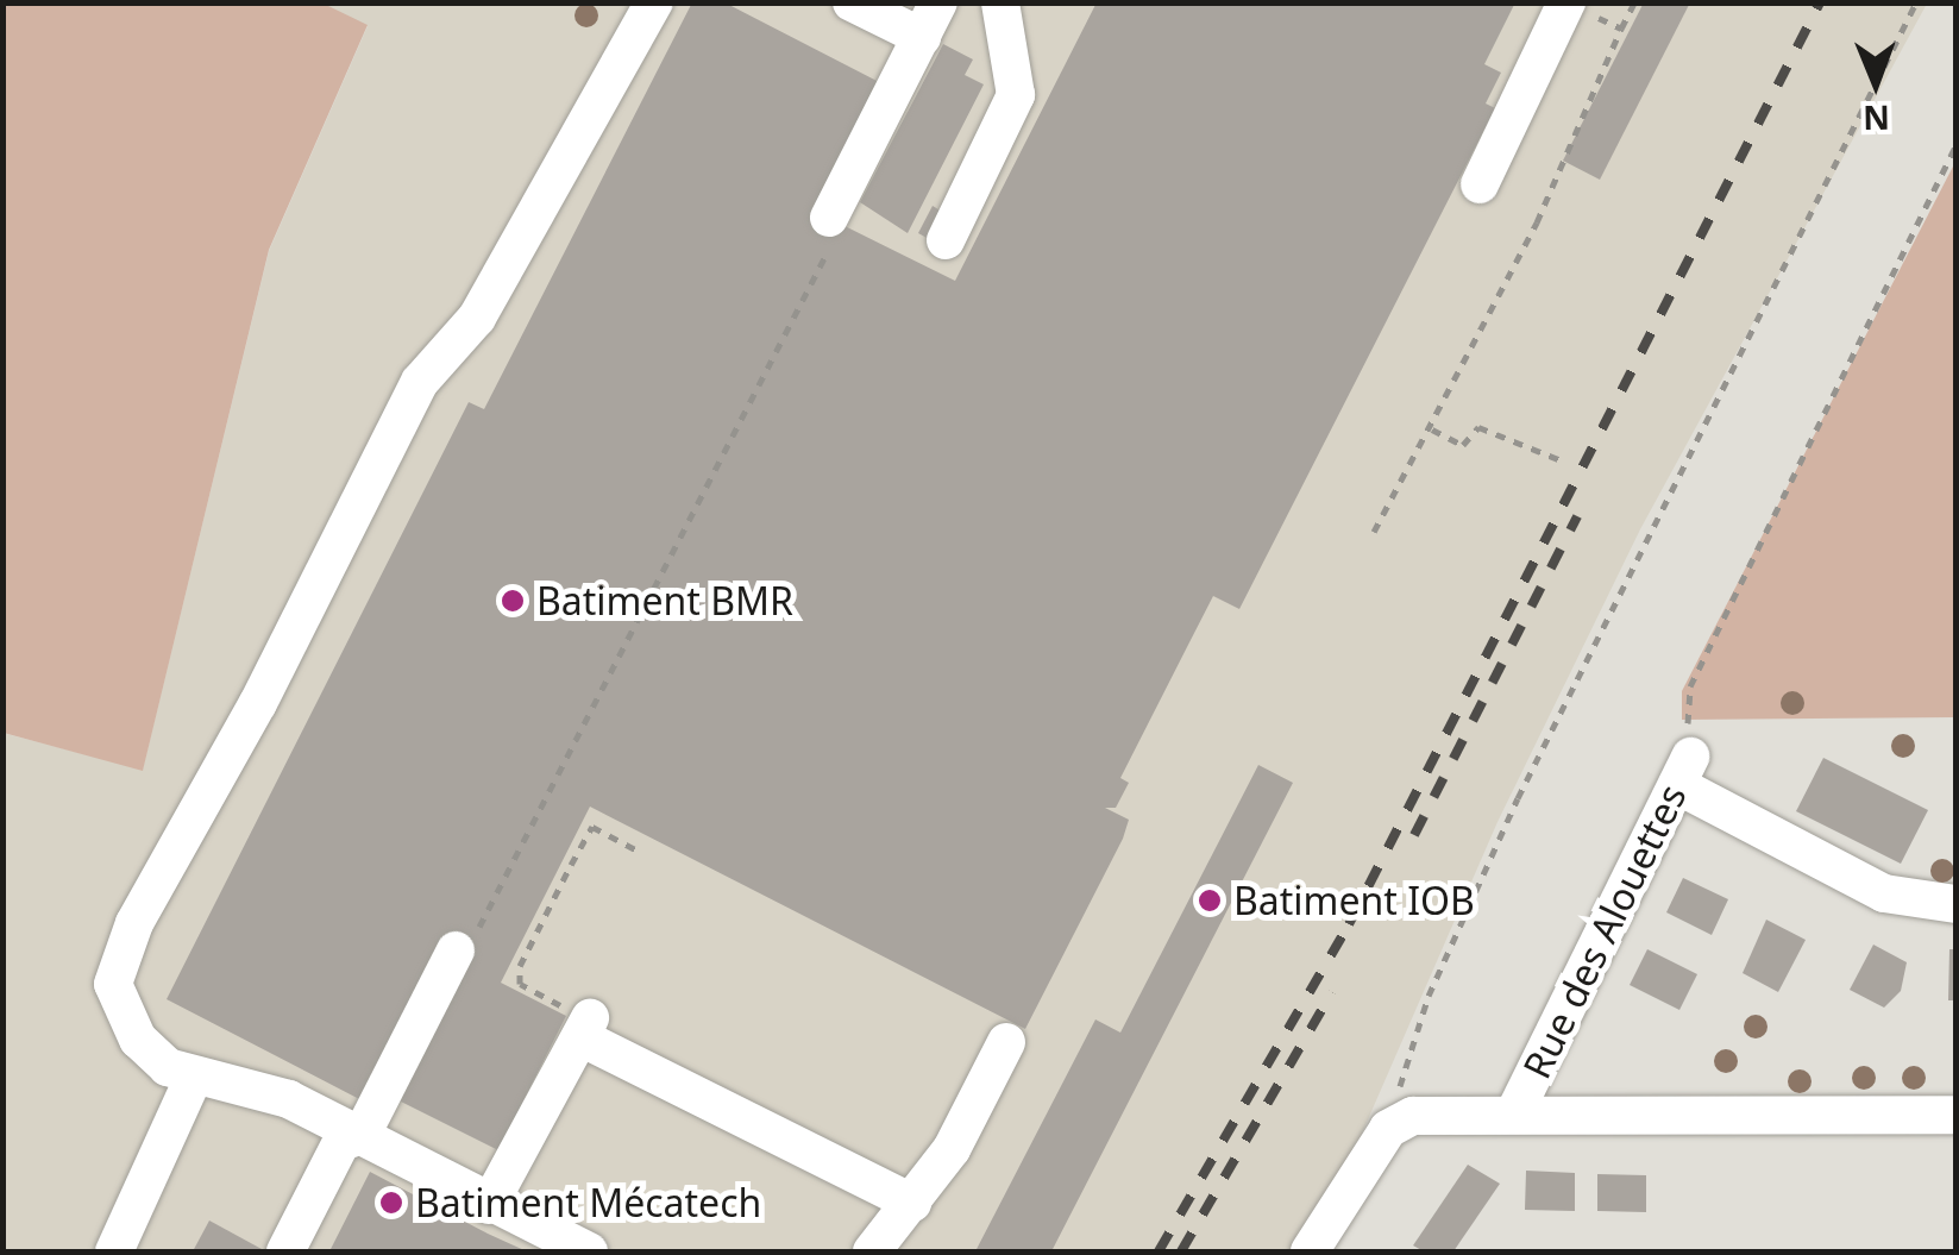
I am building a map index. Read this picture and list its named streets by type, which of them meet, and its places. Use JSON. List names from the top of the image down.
{
  "streets": {
    "street": ["Rue des Alouettes"]
  },
  "places": ["Batiment BMR", "Batiment IOB", "Batiment Mécatech"],
  "north": "bottom"
}
